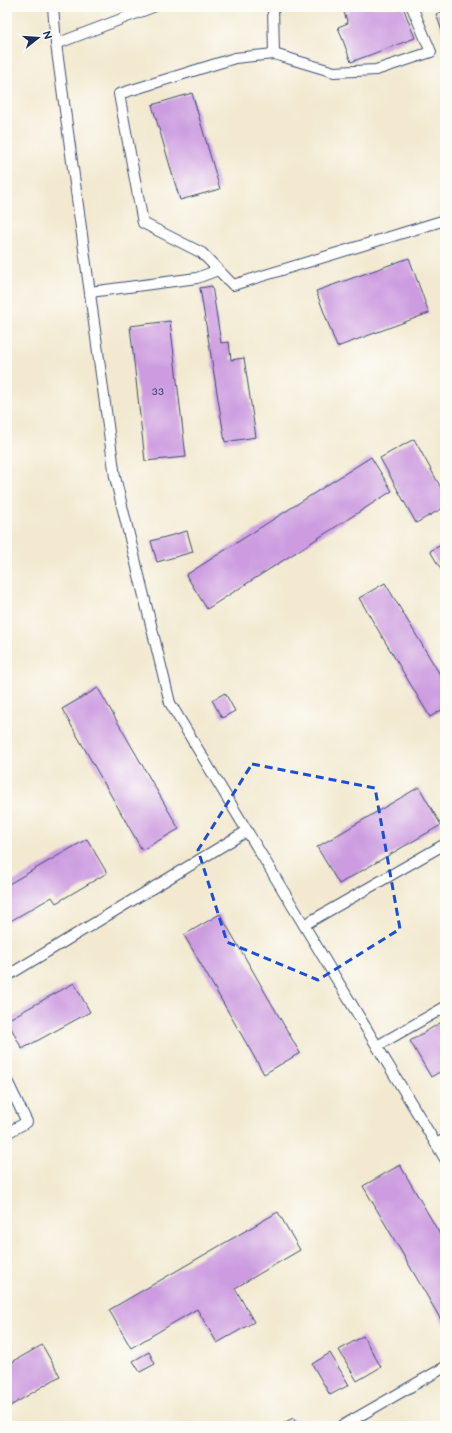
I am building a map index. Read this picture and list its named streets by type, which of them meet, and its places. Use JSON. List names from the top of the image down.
{
  "house_numbers": ["33"],
  "north": "right"
}
